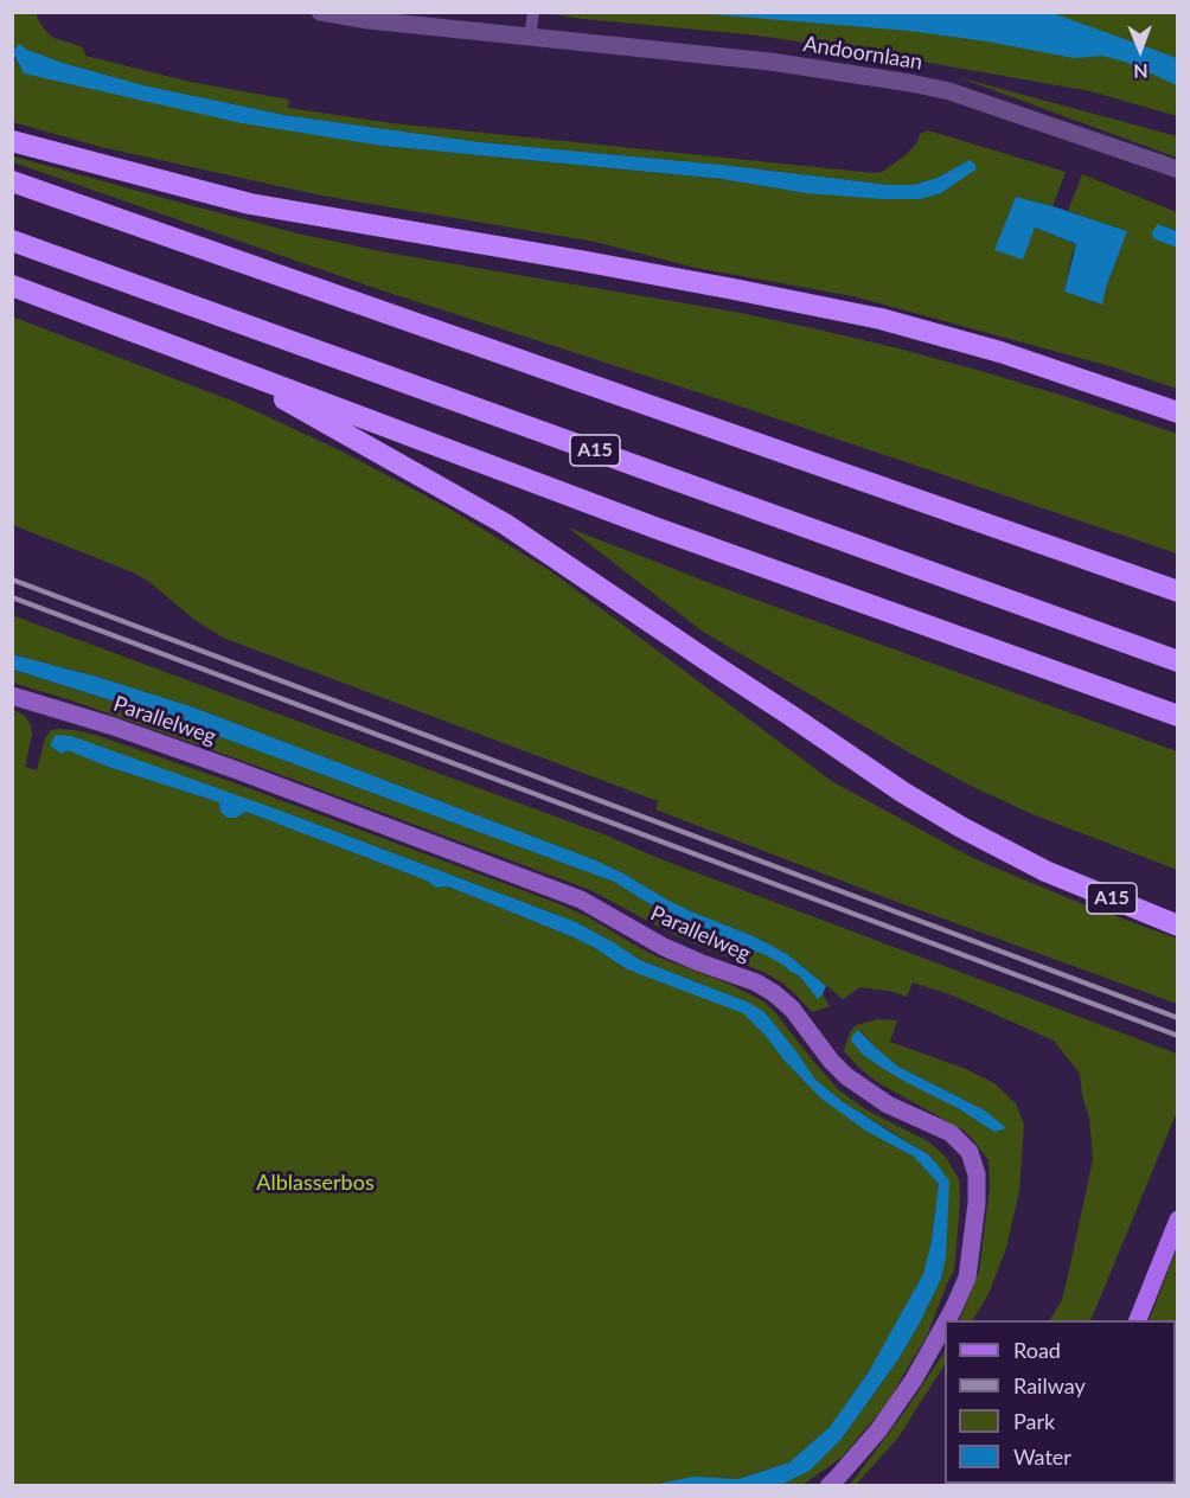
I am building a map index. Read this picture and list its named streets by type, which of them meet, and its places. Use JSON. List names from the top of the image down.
{
  "streets": {
    "highway": ["A15"],
    "street": ["Andoornlaan", "Parallelweg"]
  },
  "parks": ["Alblasserbos"],
  "legend": [
    "Road",
    "Railway",
    "Park",
    "Water"
  ],
  "north": "bottom"
}
